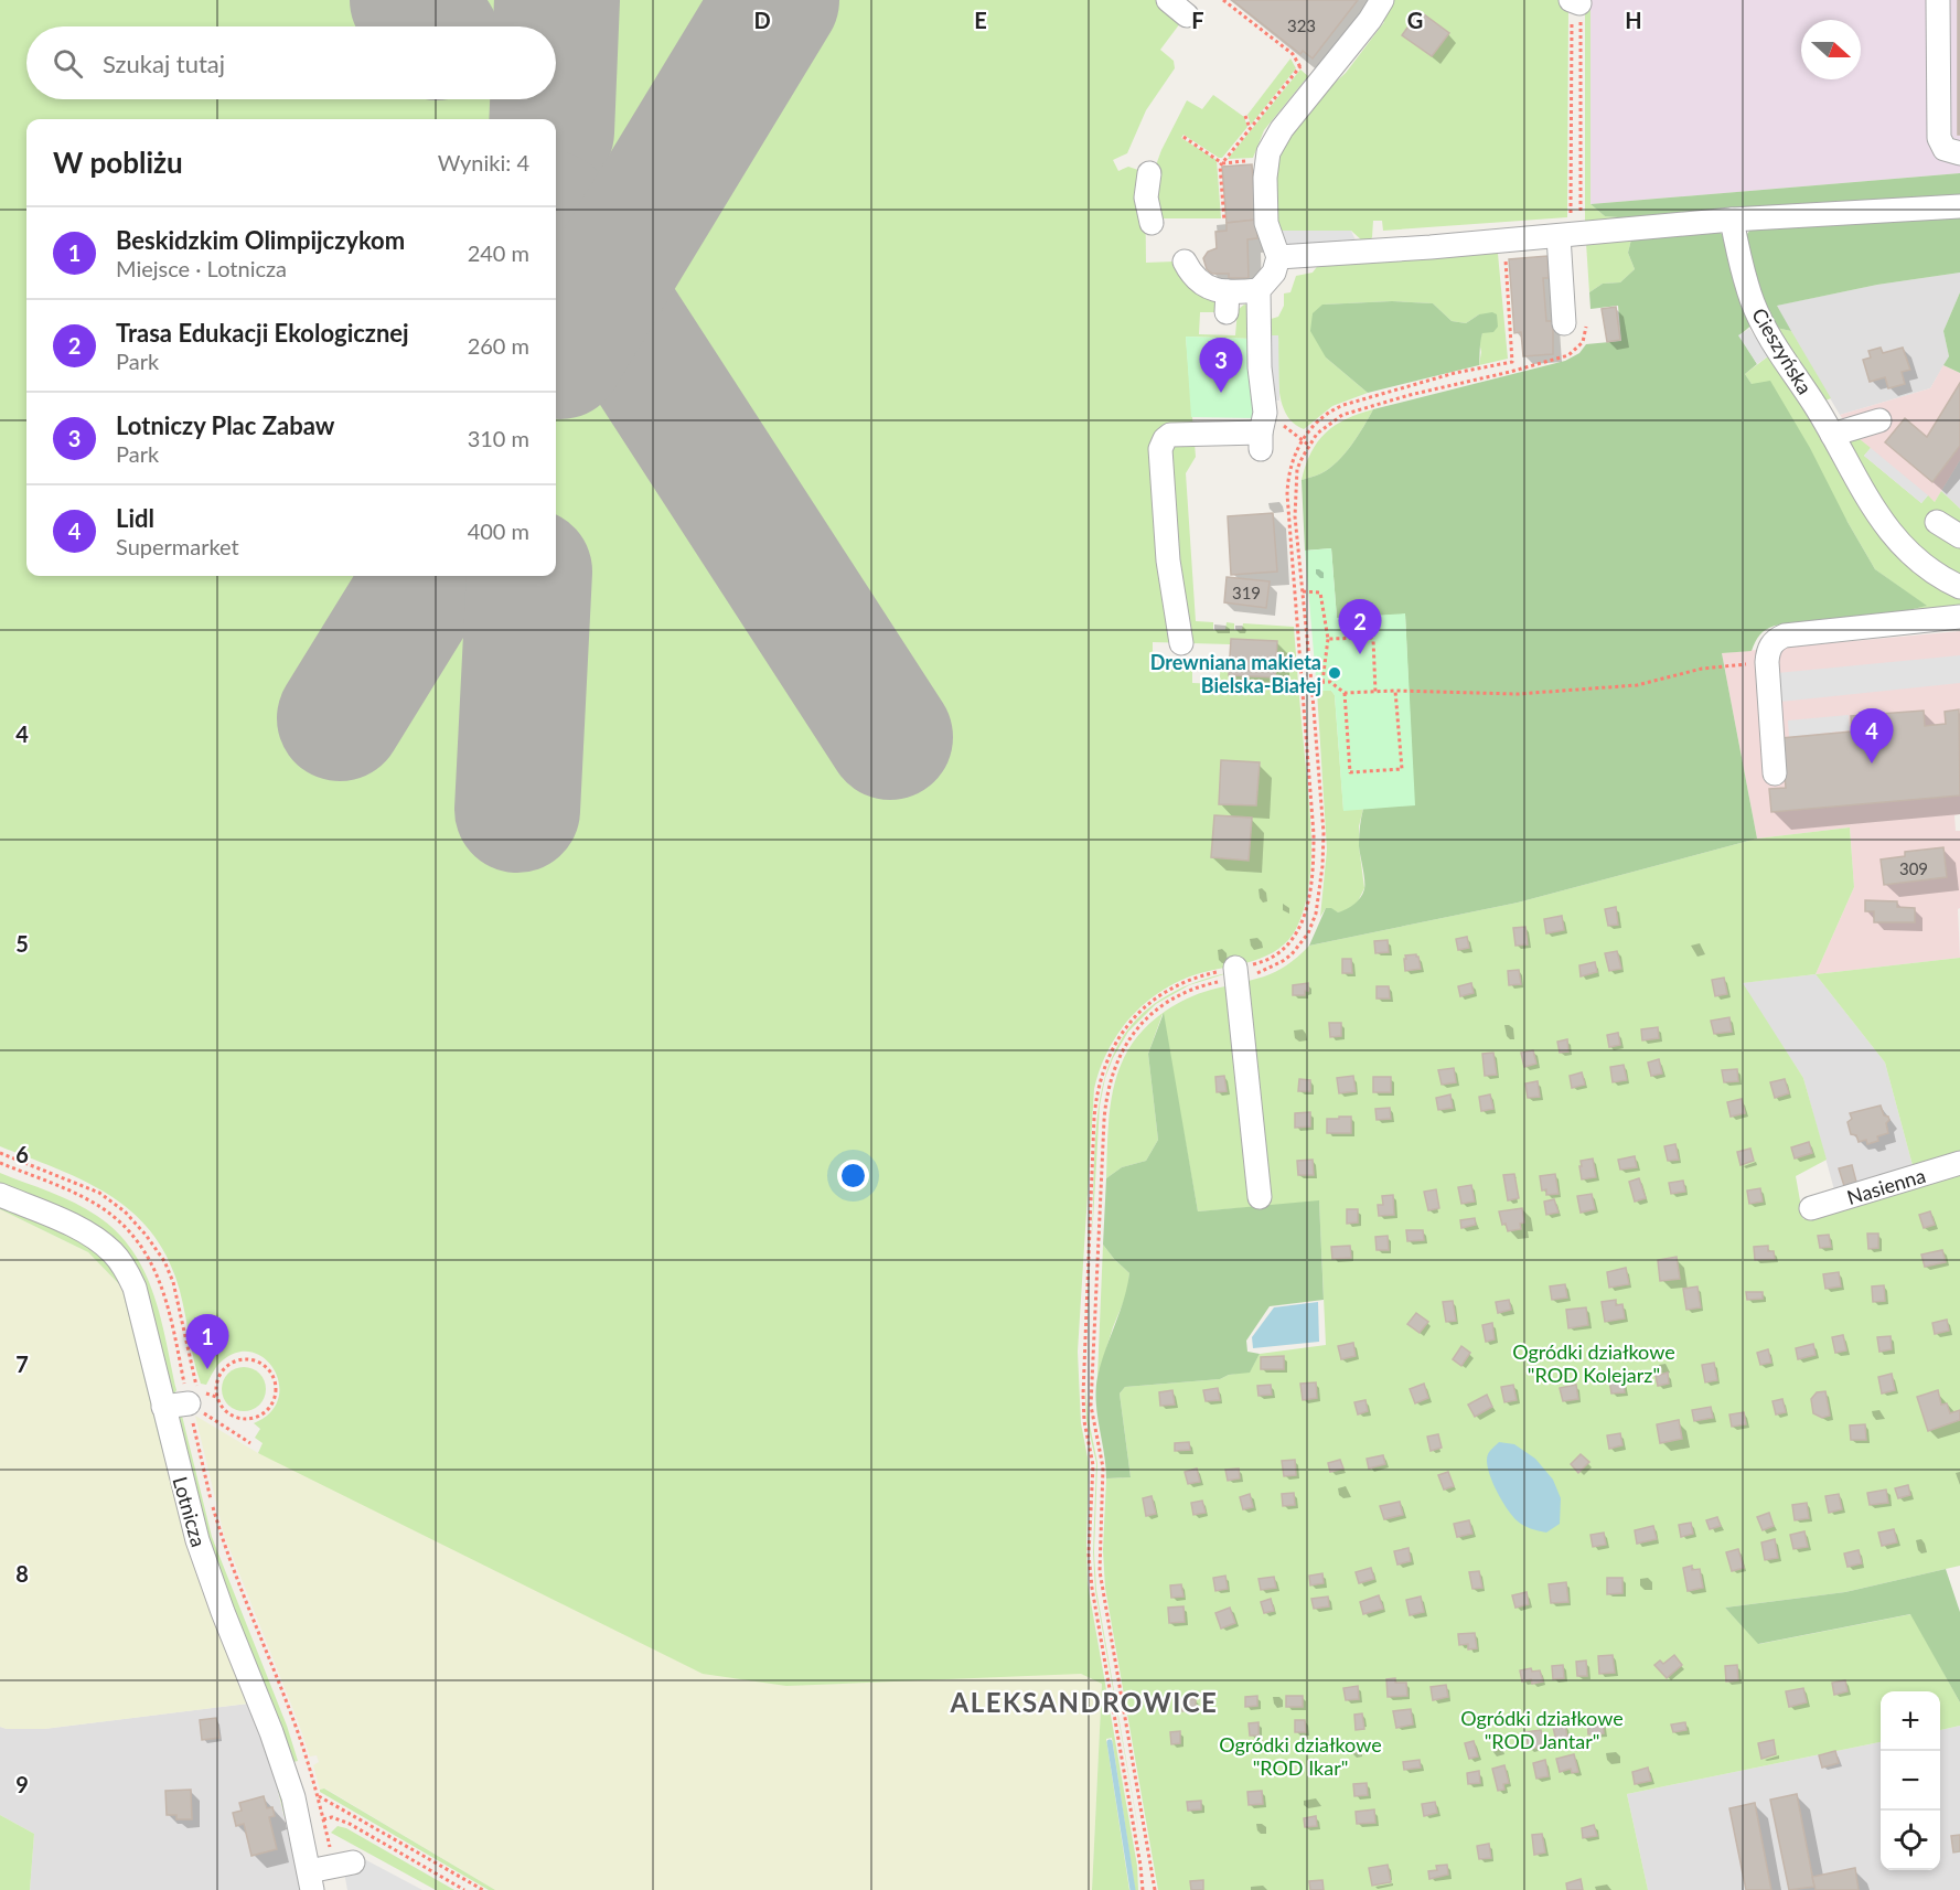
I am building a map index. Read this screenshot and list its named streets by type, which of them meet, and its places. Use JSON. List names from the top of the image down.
{
  "streets": {
    "street": ["Cieszyńska", "Nasienna", "Lotnicza"]
  },
  "districts": ["ALEKSANDROWICE"],
  "parks": ["Ogródki działkowe \"ROD Kolejarz\"", "Ogródki działkowe \"ROD Jantar\"", "Ogródki działkowe \"ROD Ikar\""],
  "places": ["Drewniana makieta Bielska-Białej"],
  "house_numbers": ["323", "319", "309"],
  "north": "right",
  "page": {
    "search": "Szukaj tutaj",
    "heading": ["W pobliżu", "Wyniki: 4"],
    "list": [
      {
        "mark": "1",
        "name": "Beskidzkim Olimpijczykom",
        "note": "Miejsce · Lotnicza",
        "value": "240 m"
      },
      {
        "mark": "2",
        "name": "Trasa Edukacji Ekologicznej",
        "note": "Park",
        "value": "260 m"
      },
      {
        "mark": "3",
        "name": "Lotniczy Plac Zabaw",
        "note": "Park",
        "value": "310 m"
      },
      {
        "mark": "4",
        "name": "Lidl",
        "note": "Supermarket",
        "value": "400 m"
      }
    ],
    "pins": [
      "3",
      "2",
      "4",
      "1"
    ],
    "map_buttons": ["+", "−"]
  },
  "grid": {
    "columns": [
      "D",
      "E",
      "F",
      "G",
      "H"
    ],
    "rows": [
      "4",
      "5",
      "6",
      "7",
      "8",
      "9"
    ]
  }
}
